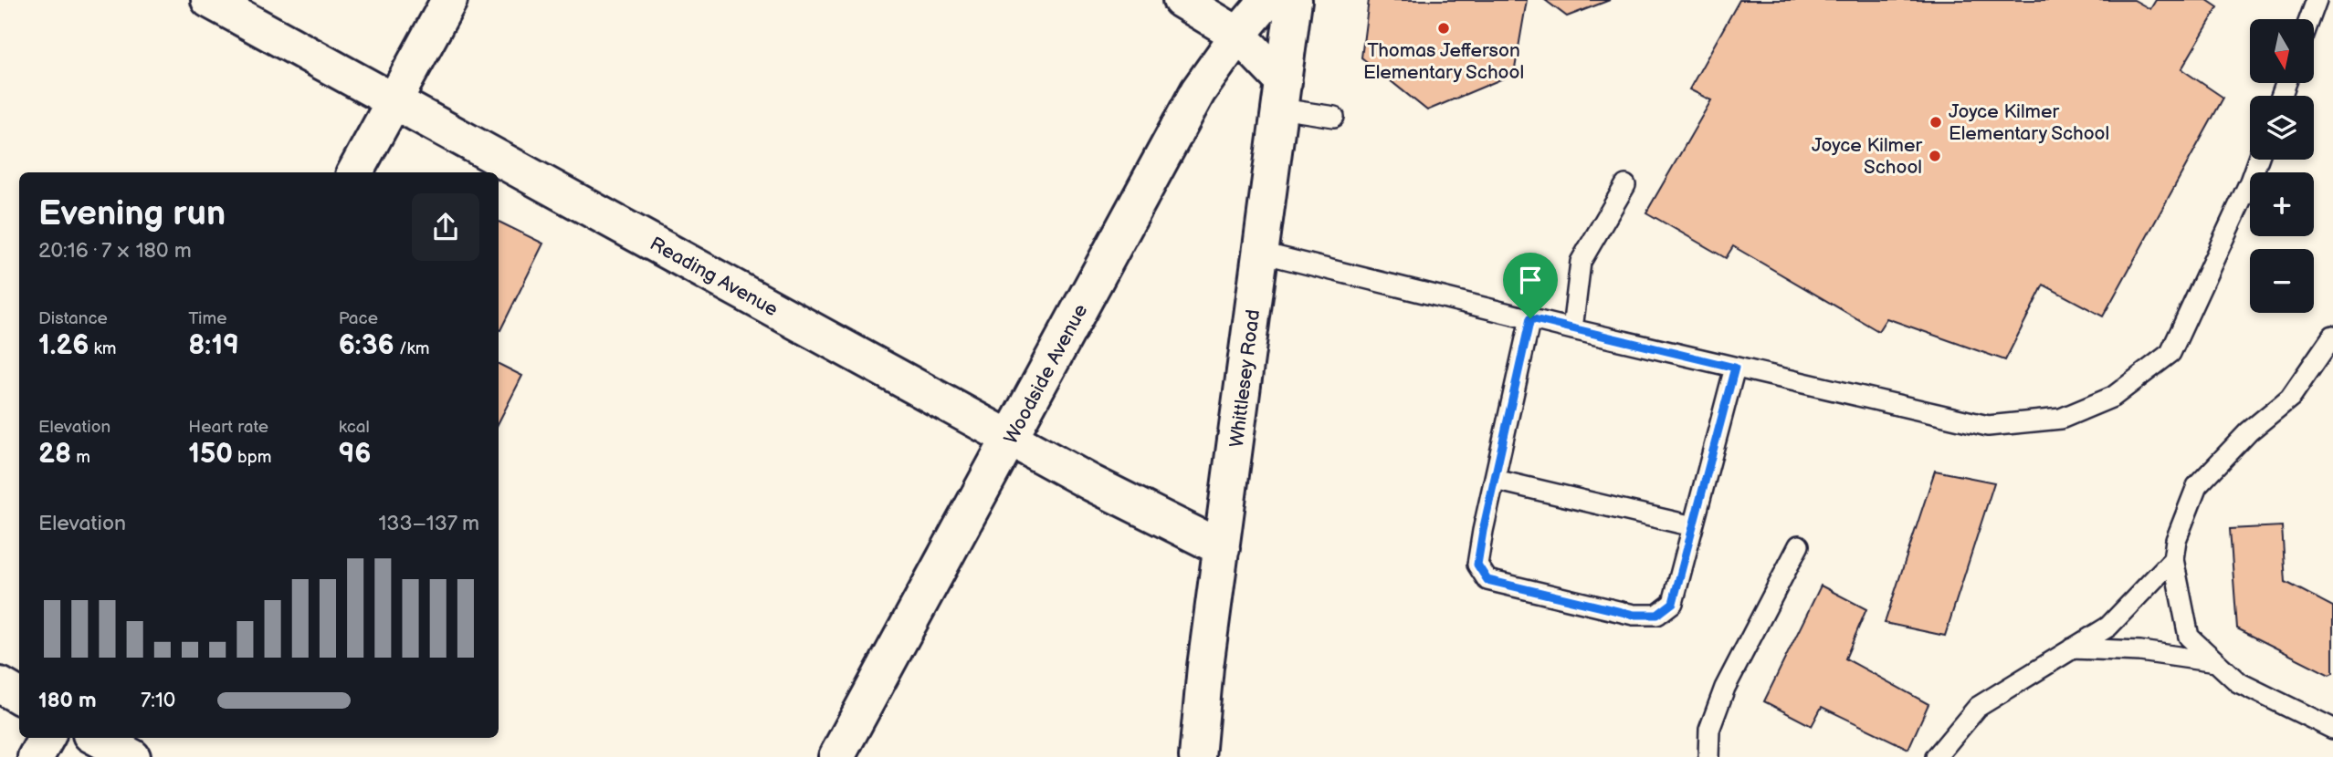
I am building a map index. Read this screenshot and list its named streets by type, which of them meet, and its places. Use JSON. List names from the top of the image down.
{
  "streets": {
    "street": ["Reading Avenue", "Woodside Avenue", "Whittlesey Road"]
  },
  "crossings": [
    ["Reading Avenue", "Woodside Avenue"],
    ["Reading Avenue", "Whittlesey Road"]
  ],
  "places": ["Thomas Jefferson Elementary School", "Joyce Kilmer Elementary School", "Joyce Kilmer School"],
  "north": "bottom",
  "page": {
    "map_buttons": ["+", "−"],
    "heading": ["Evening run", "20:16 · 7 × 180 m"],
    "stats": [
      ["Distance", "1.26 km"],
      ["Time", "8:19"],
      ["Pace", "6:36 /km"],
      ["Elevation", "28 m"],
      ["Heart rate", "150 bpm"],
      ["kcal", "96"]
    ],
    "chart": ["Elevation", "133–137 m"],
    "list": [
      {
        "name": "180 m",
        "note": "7:10"
      }
    ]
  }
}
